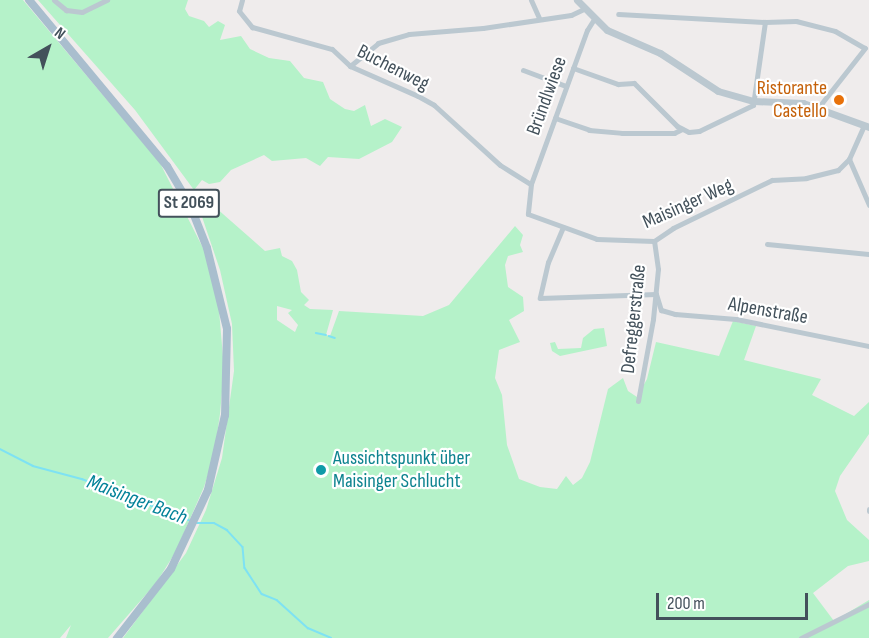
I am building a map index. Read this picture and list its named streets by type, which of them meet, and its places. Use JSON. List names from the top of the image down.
{
  "streets": {
    "main road": ["St 2069"],
    "street": [
      "Buchenweg",
      "Bründlwiese",
      "Maisinger Weg",
      "Alpenstraße",
      "Defreggerstraße"
    ]
  },
  "crossings": [
    ["Buchenweg", "Bründlwiese"],
    ["Buchenweg", "Maisinger Weg"],
    ["Bründlwiese", "Maisinger Weg"],
    ["Maisinger Weg", "Defreggerstraße"],
    ["Alpenstraße", "Defreggerstraße"]
  ],
  "water": ["Maisinger Bach"],
  "places": ["Ristorante Castello", "Aussichtspunkt über Maisinger Schlucht"],
  "scale_bar": "200 m",
  "north": "top right"
}
